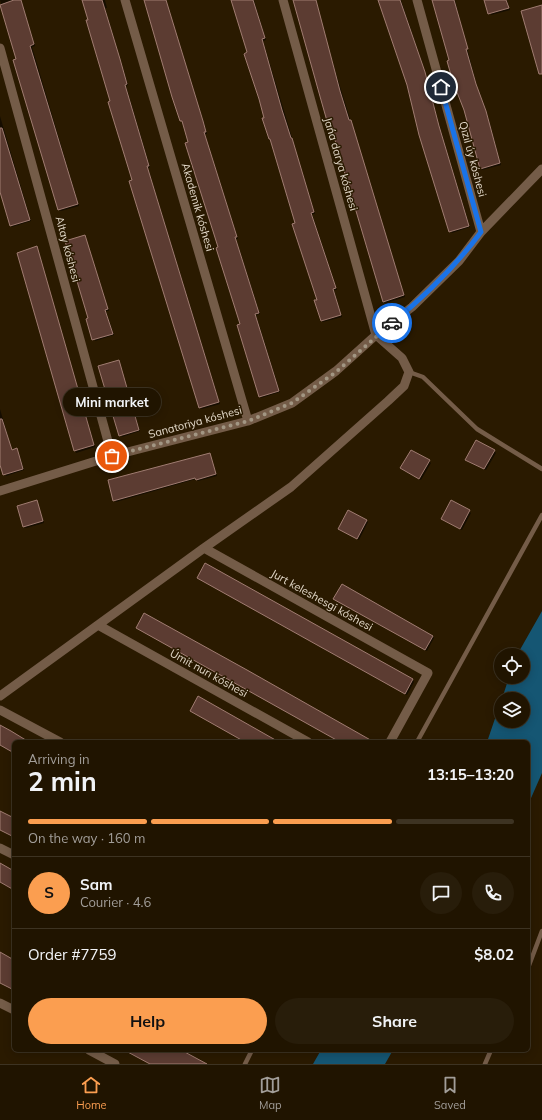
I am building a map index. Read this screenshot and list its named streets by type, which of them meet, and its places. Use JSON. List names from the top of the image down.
{
  "streets": {
    "street": [
      "Qızıl úy kóshesi",
      "Jańa darya kóshesi",
      "Akademik kóshesi",
      "Altay kóshesi",
      "Sanatoriya kóshesi",
      "Jurt keleshesgi kóshesi",
      "Úmit nurı kóshesi"
    ]
  },
  "crossings": [
    ["Qızıl úy kóshesi", "Sanatoriya kóshesi"],
    ["Jańa darya kóshesi", "Sanatoriya kóshesi"],
    ["Akademik kóshesi", "Sanatoriya kóshesi"],
    ["Altay kóshesi", "Sanatoriya kóshesi"]
  ],
  "places": ["Mini market"],
  "page": {
    "bubble": "Mini market",
    "heading": ["2 min", "Arriving in", "13:15–13:20"],
    "panel": [
      "Sam",
      "Courier · 4.6",
      "Order #7759",
      "$8.02"
    ],
    "bar": "On the way · 160 m",
    "round": "S",
    "buttons": ["Help", "Share"],
    "tabs": ["Home", "Map", "Saved"]
  }
}
